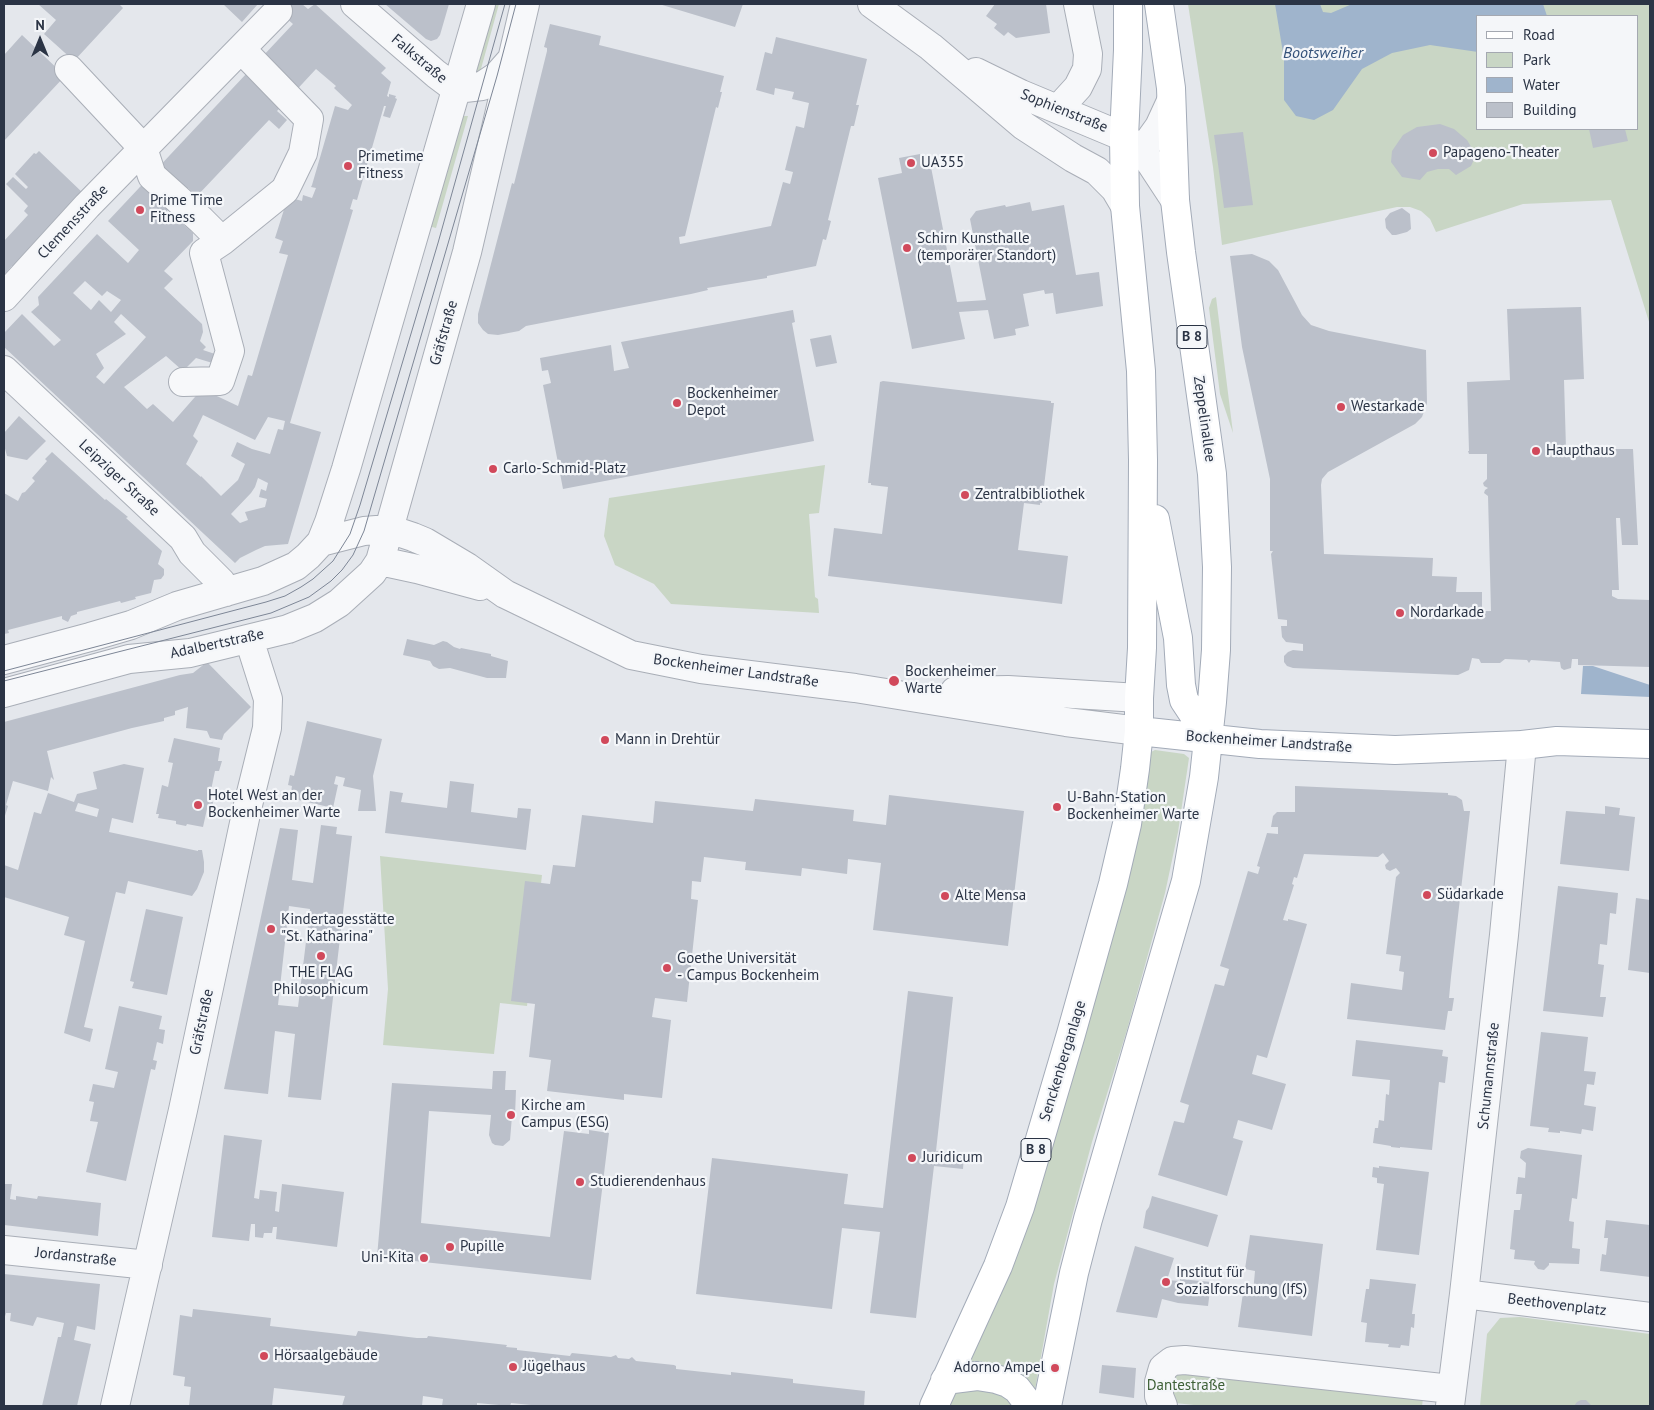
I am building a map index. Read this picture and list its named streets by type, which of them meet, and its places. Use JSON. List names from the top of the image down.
{
  "streets": {
    "main road": [
      "B 8",
      "Zeppelinallee",
      "Bockenheimer Landstraße",
      "Senckenberganlage"
    ],
    "street": [
      "Falkstraße",
      "Sophienstraße",
      "Clemensstraße",
      "Gräfstraße",
      "Leipziger Straße",
      "Adalbertstraße",
      "Schumannstraße",
      "Jordanstraße",
      "Beethovenplatz"
    ]
  },
  "crossings": [
    ["Falkstraße", "Gräfstraße"],
    ["Sophienstraße", "B 8"],
    ["Sophienstraße", "Zeppelinallee"],
    ["Gräfstraße", "Adalbertstraße"],
    ["Gräfstraße", "Bockenheimer Landstraße"],
    ["Gräfstraße", "Jordanstraße"],
    ["B 8", "Zeppelinallee"],
    ["B 8", "Bockenheimer Landstraße"],
    ["B 8", "Senckenberganlage"],
    ["Zeppelinallee", "Bockenheimer Landstraße"],
    ["Adalbertstraße", "Bockenheimer Landstraße"],
    ["Bockenheimer Landstraße", "Senckenberganlage"],
    ["Bockenheimer Landstraße", "Schumannstraße"],
    ["Schumannstraße", "Beethovenplatz"]
  ],
  "water": ["Bootsweiher"],
  "parks": ["Dantestraße"],
  "places": [
    "Papageno-Theater",
    "UA355",
    "Primetime Fitness",
    "Prime Time Fitness",
    "Schirn Kunsthalle (temporärer Standort)",
    "Bockenheimer Depot",
    "Westarkade",
    "Haupthaus",
    "Carlo-Schmid-Platz",
    "Zentralbibliothek",
    "Nordarkade",
    "Bockenheimer Warte",
    "Mann in Drehtür",
    "Hotel West an der Bockenheimer Warte",
    "U-Bahn-Station Bockenheimer Warte",
    "Südarkade",
    "Alte Mensa",
    "Kindertagesstätte \"St. Katharina\"",
    "THE FLAG Philosophicum",
    "Goethe Universität - Campus Bockenheim",
    "Kirche am Campus (ESG)",
    "Juridicum",
    "Studierendenhaus",
    "Pupille",
    "Uni-Kita",
    "Institut für Sozialforschung (IfS)",
    "Hörsaalgebäude",
    "Jügelhaus",
    "Adorno Ampel"
  ],
  "legend": [
    "Road",
    "Park",
    "Water",
    "Building"
  ],
  "north": "top"
}
